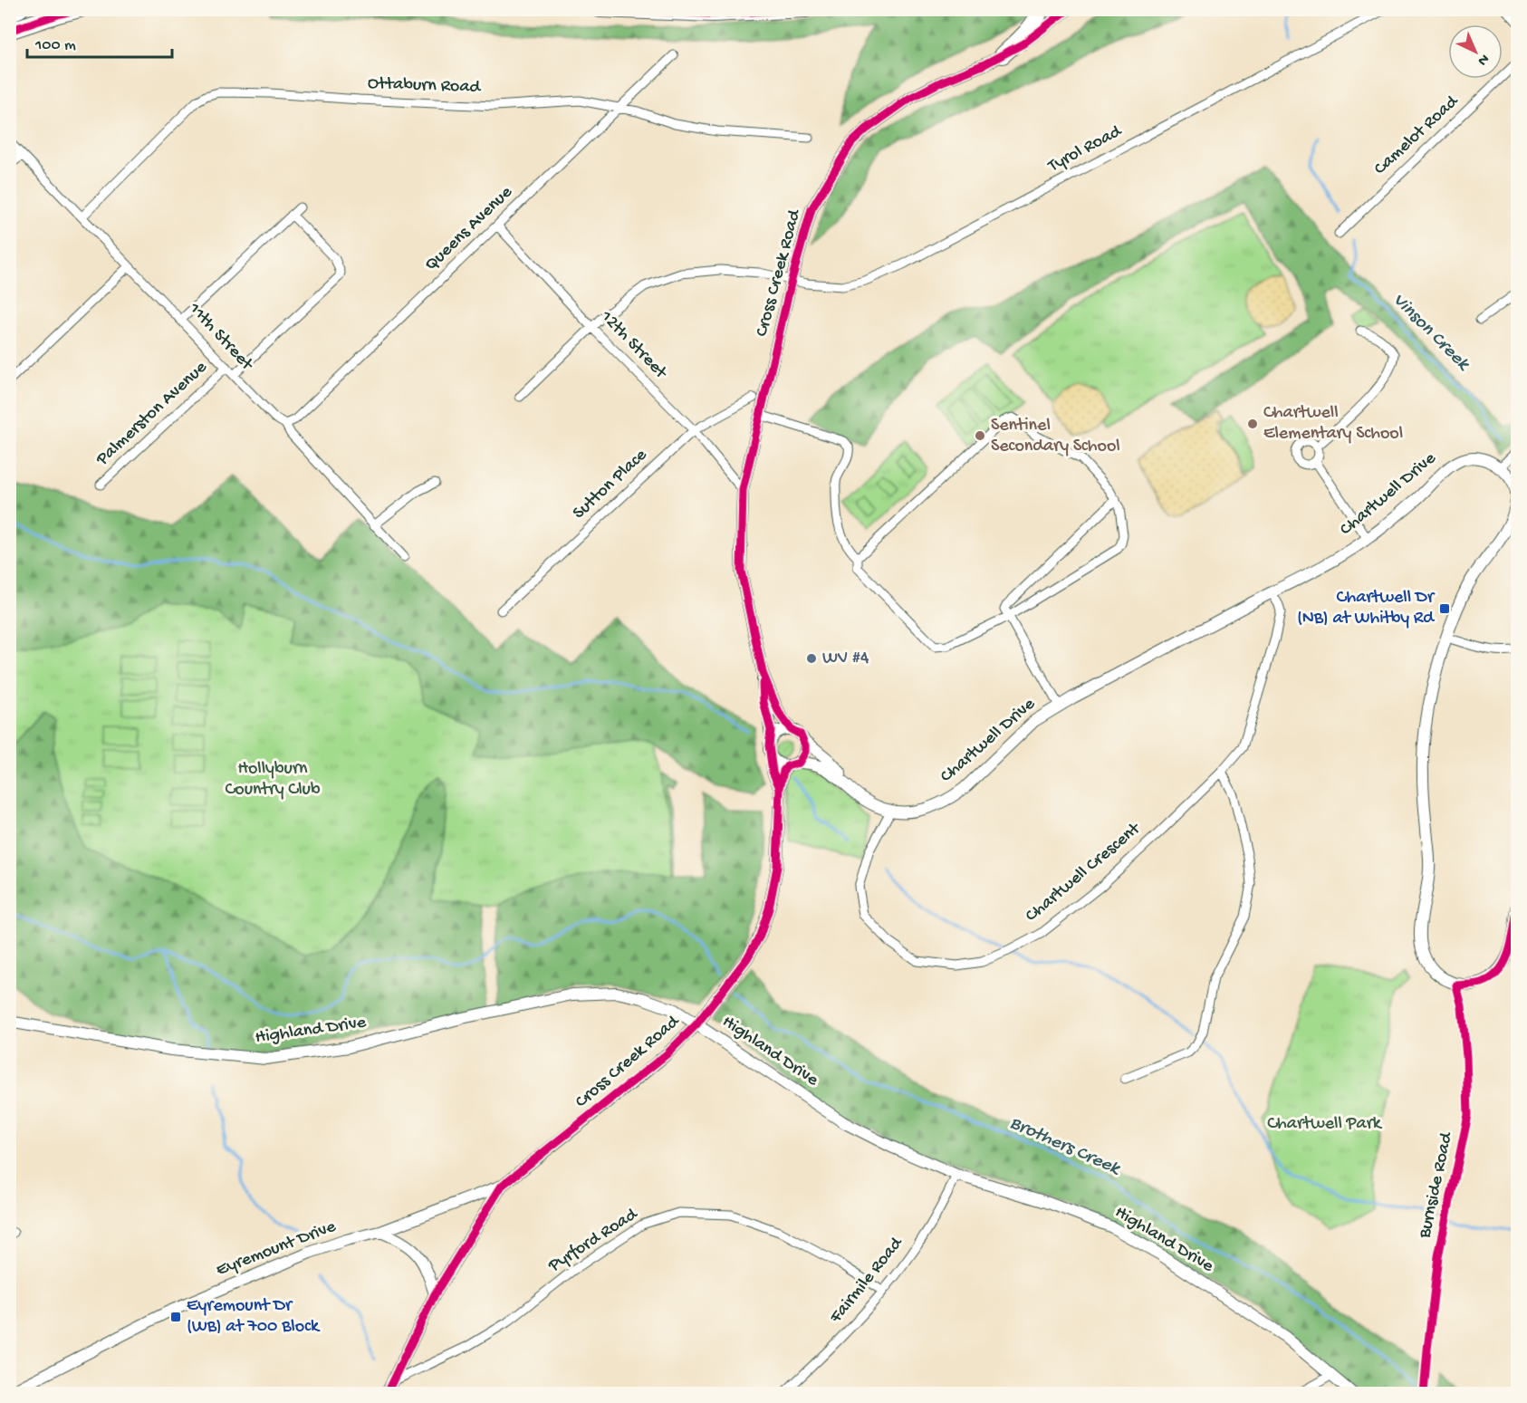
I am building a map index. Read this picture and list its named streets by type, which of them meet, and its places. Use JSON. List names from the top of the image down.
{
  "streets": {
    "street": [
      "Ottaburn Road",
      "Camelot Road",
      "Tyrol Road",
      "Queens Avenue",
      "Cross Creek Road",
      "11th Street",
      "12th Street",
      "Palmerston Avenue",
      "Sutton Place",
      "Chartwell Drive",
      "Chartwell Crescent",
      "Highland Drive",
      "Burnside Road",
      "Pyrford Road",
      "Eyremount Drive",
      "Fairmile Road"
    ]
  },
  "crossings": [
    ["Ottaburn Road", "Queens Avenue"],
    ["Ottaburn Road", "11th Street"],
    ["Tyrol Road", "Cross Creek Road"],
    ["Tyrol Road", "12th Street"],
    ["Queens Avenue", "11th Street"],
    ["Queens Avenue", "12th Street"],
    ["Cross Creek Road", "12th Street"],
    ["Cross Creek Road", "Highland Drive"],
    ["Cross Creek Road", "Eyremount Drive"],
    ["11th Street", "Palmerston Avenue"],
    ["12th Street", "Sutton Place"],
    ["Chartwell Drive", "Chartwell Crescent"],
    ["Highland Drive", "Fairmile Road"],
    ["Pyrford Road", "Fairmile Road"]
  ],
  "water": ["Vinson Creek", "Brothers Creek"],
  "parks": ["Hollyburn Country Club", "Chartwell Park"],
  "places": {
    "other": ["Chartwell Elementary School", "Sentinel Secondary School", "WV #4"],
    "transit": ["Chartwell Dr (NB) at Whitby Rd", "Eyremount Dr (WB) at 700 Block"]
  },
  "scale_bar": "100 m",
  "north": "bottom right"
}
